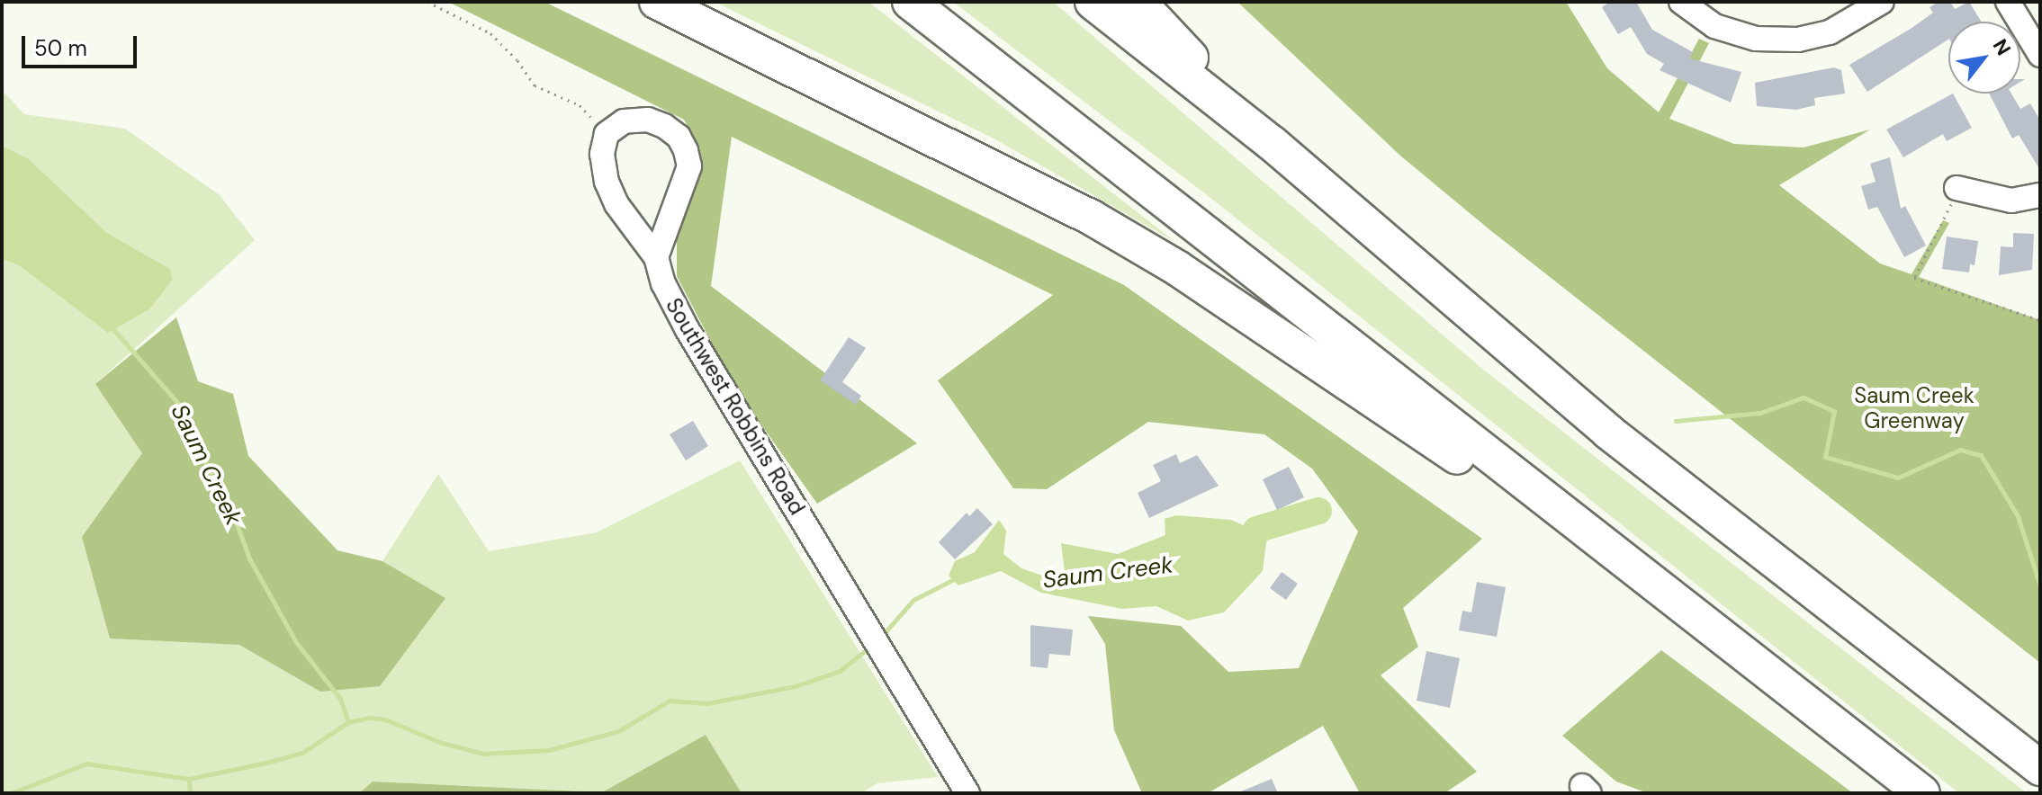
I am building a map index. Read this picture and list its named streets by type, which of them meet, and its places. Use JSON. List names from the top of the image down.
{
  "streets": {
    "street": ["Southwest Robbins Road"]
  },
  "water": ["Saum Creek"],
  "parks": ["Saum Creek Greenway"],
  "scale_bar": "50 m",
  "north": "top right"
}
